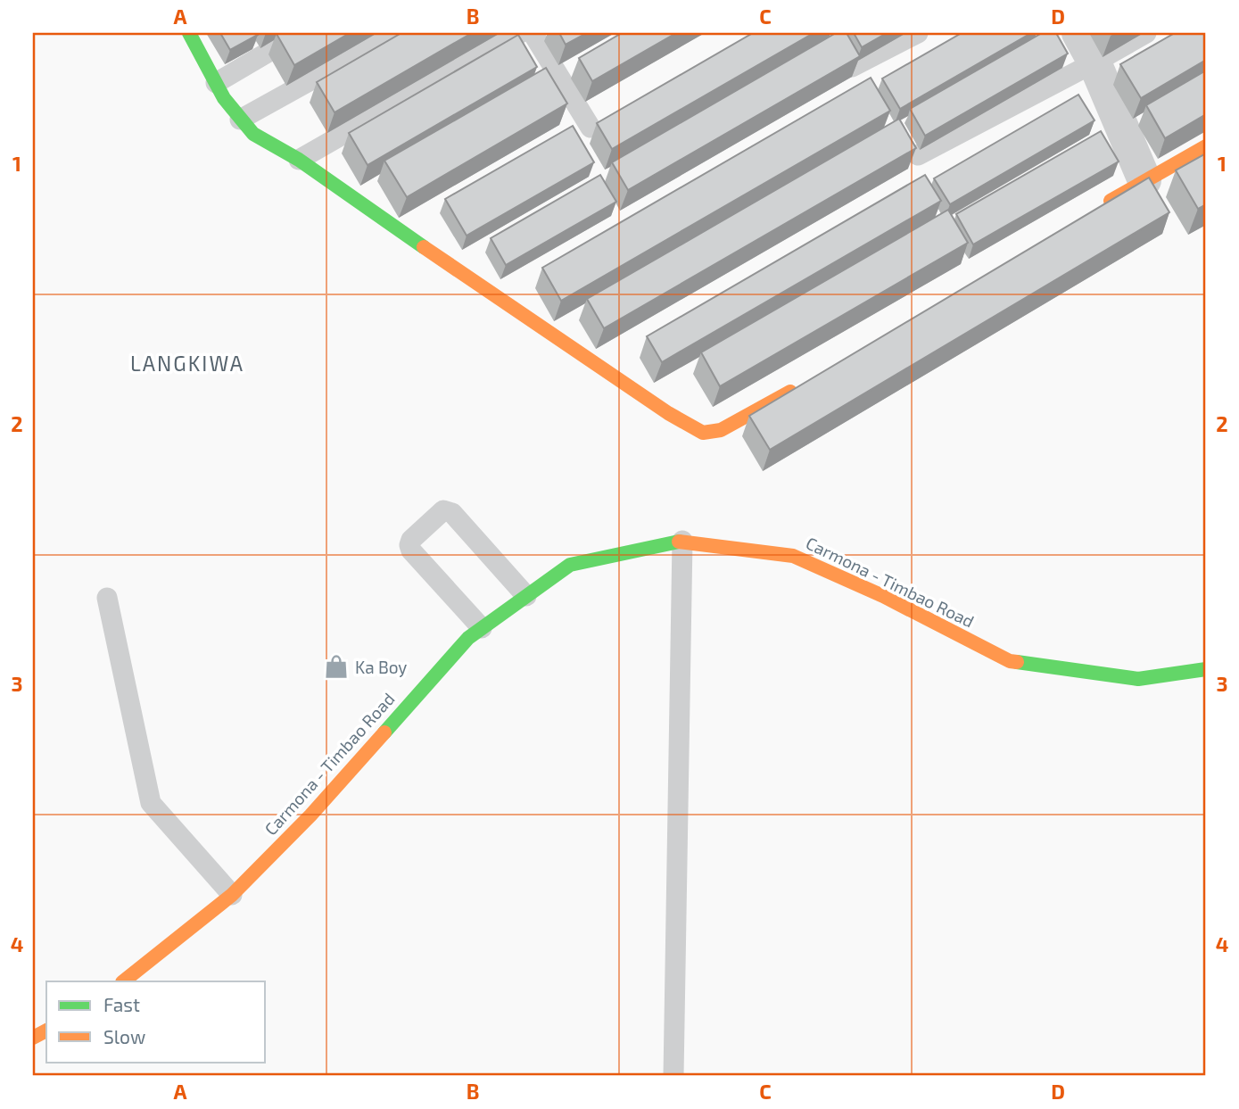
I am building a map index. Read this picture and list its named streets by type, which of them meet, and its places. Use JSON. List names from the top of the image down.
{
  "streets": {
    "main road": ["Carmona - Timbao Road"]
  },
  "districts": ["LANGKIWA"],
  "places": {
    "shop": ["Ka Boy"]
  },
  "legend": ["Fast", "Slow"],
  "grid": {
    "columns": [
      "A",
      "B",
      "C",
      "D"
    ],
    "rows": [
      "1",
      "2",
      "3",
      "4"
    ]
  }
}
